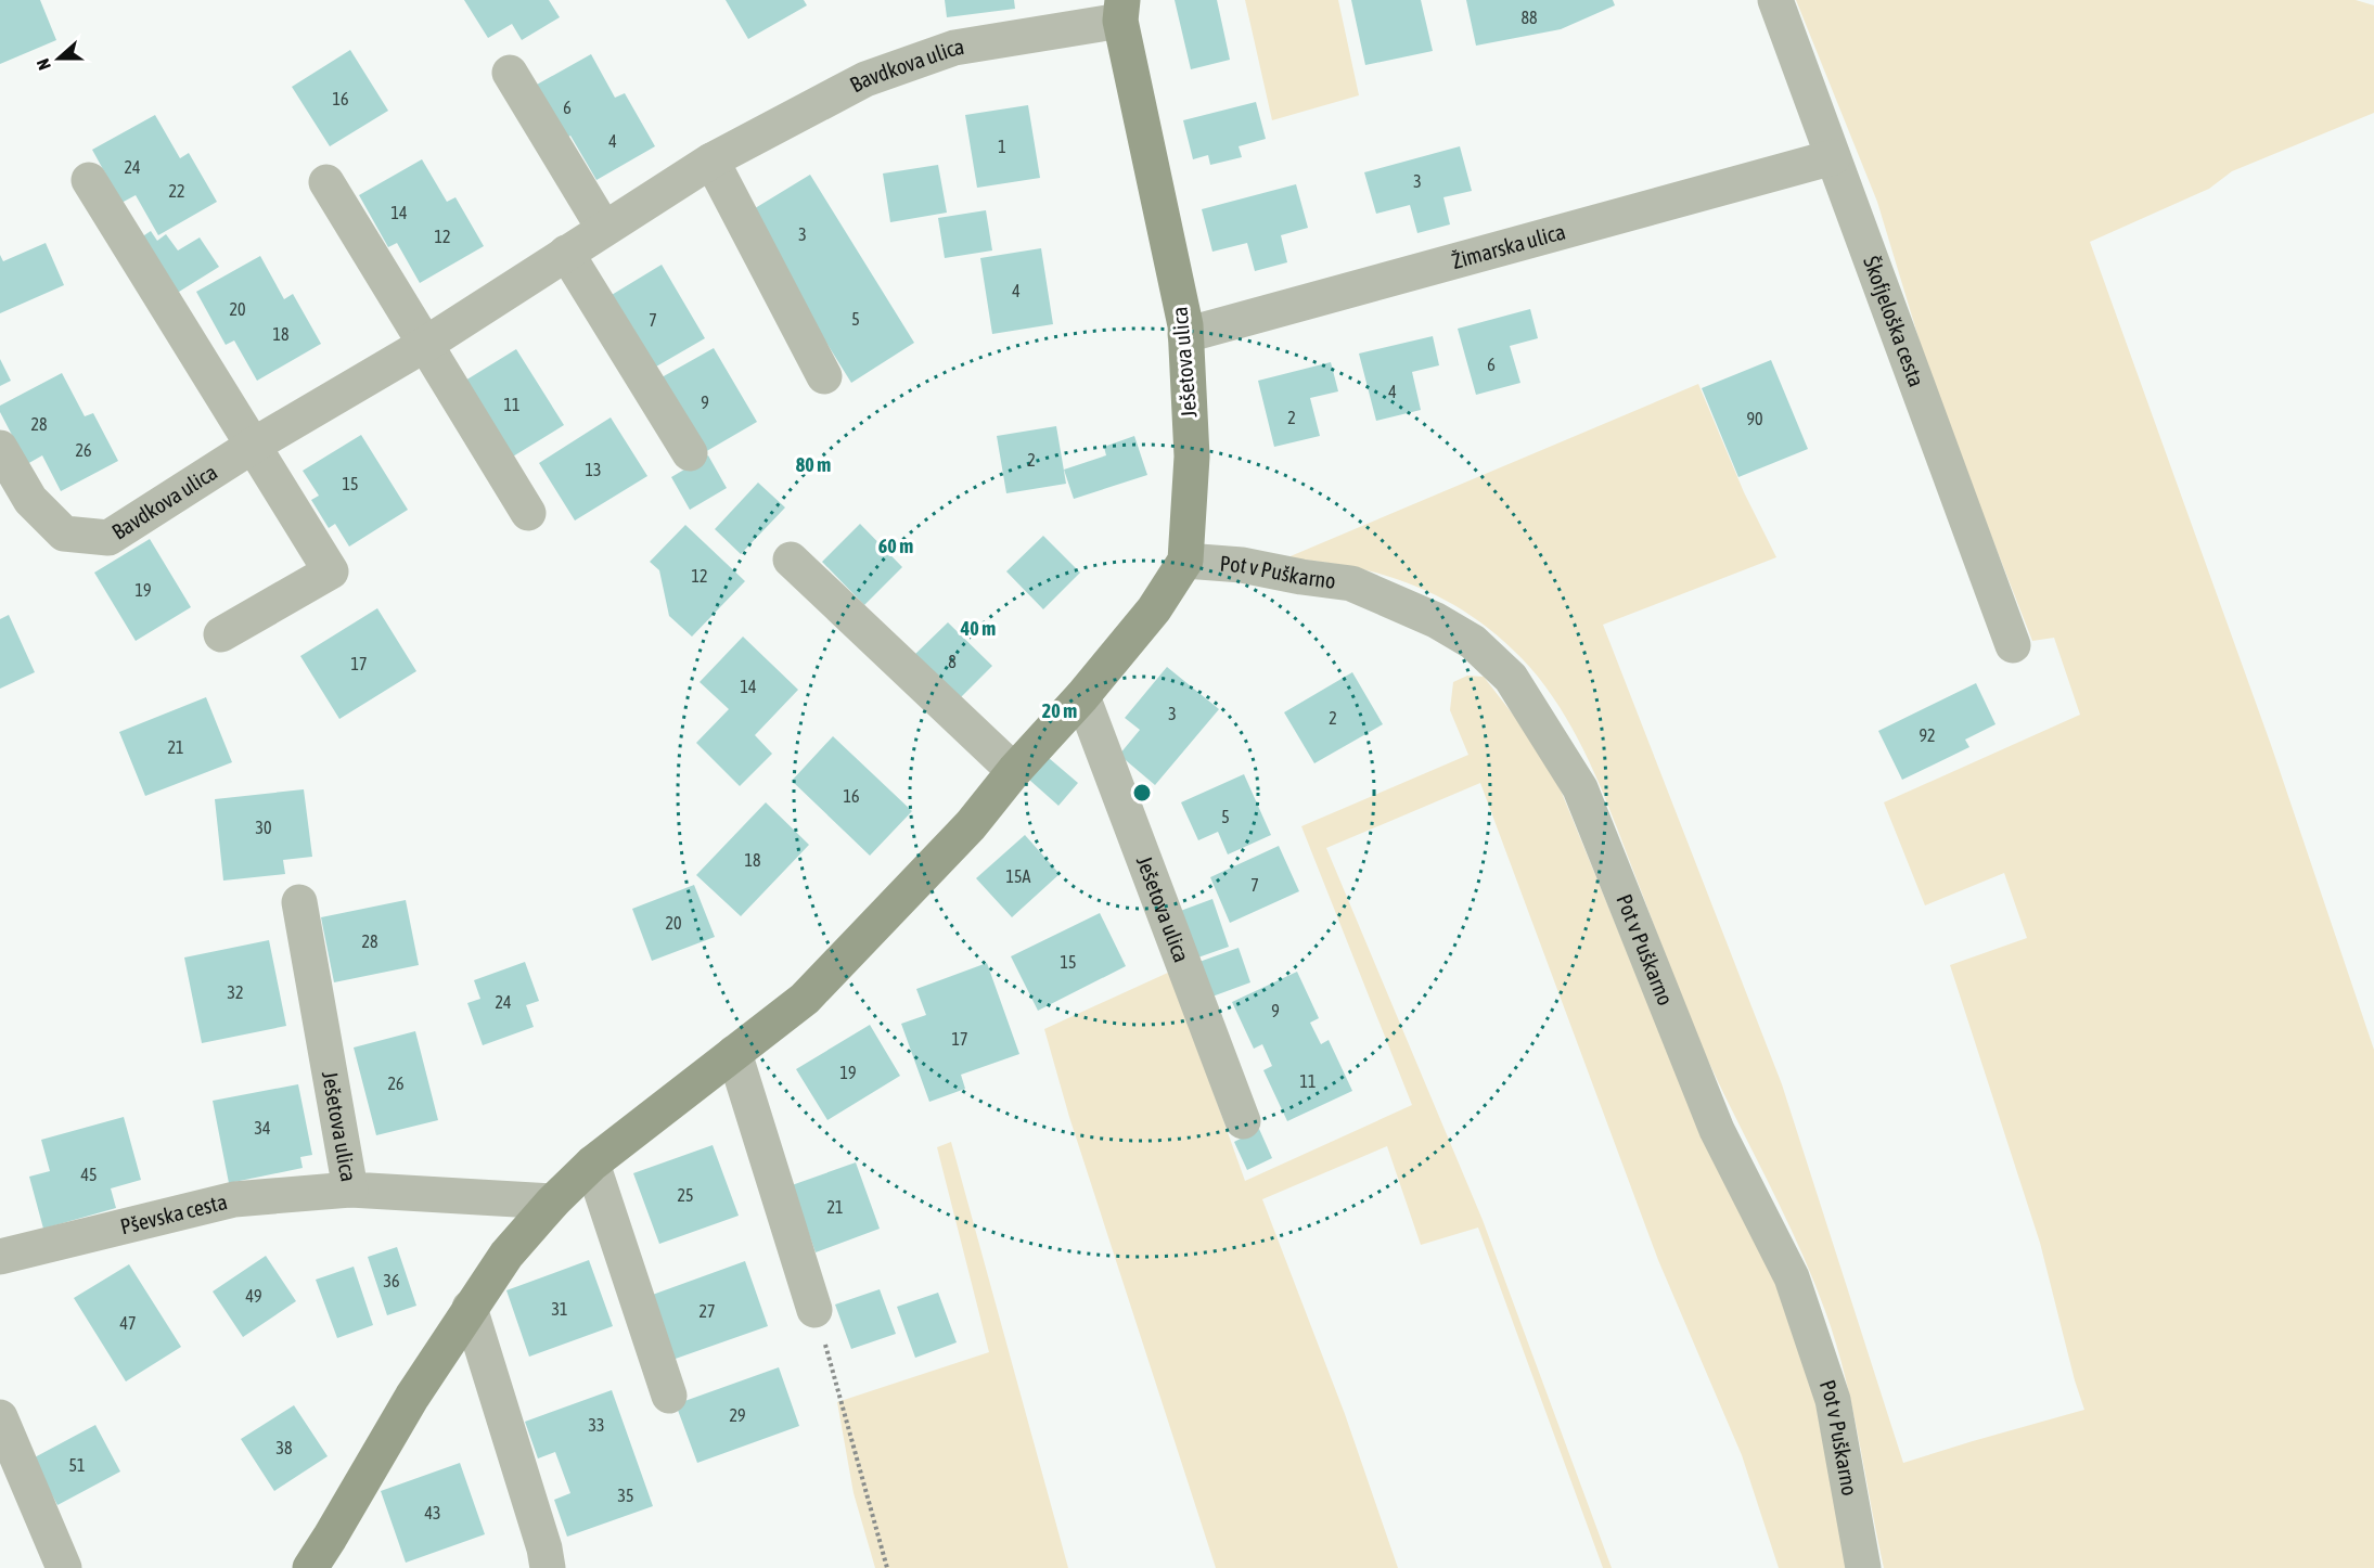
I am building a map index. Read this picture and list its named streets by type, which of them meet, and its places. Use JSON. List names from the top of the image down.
{
  "streets": {
    "street": [
      "Bavdkova ulica",
      "Žimarska ulica",
      "Škofjeloška cesta",
      "Ješetova ulica",
      "Pot v Puškarno",
      "Pševska cesta"
    ]
  },
  "crossings": [
    ["Bavdkova ulica", "Ješetova ulica"],
    ["Žimarska ulica", "Škofjeloška cesta"],
    ["Žimarska ulica", "Ješetova ulica"],
    ["Ješetova ulica", "Pot v Puškarno"],
    ["Ješetova ulica", "Pševska cesta"]
  ],
  "house_numbers": [
    "88",
    "16",
    "6",
    "4",
    "1",
    "24",
    "3",
    "22",
    "14",
    "3",
    "12",
    "4",
    "20",
    "5",
    "7",
    "18",
    "6",
    "4",
    "9",
    "11",
    "2",
    "90",
    "28",
    "26",
    "2",
    "13",
    "15",
    "12",
    "19",
    "8",
    "17",
    "14",
    "3",
    "2",
    "92",
    "21",
    "16",
    "5",
    "30",
    "18",
    "15A",
    "7",
    "20",
    "28",
    "15",
    "32",
    "24",
    "9",
    "17",
    "19",
    "11",
    "26",
    "34",
    "45",
    "25",
    "21",
    "36",
    "49",
    "31",
    "27",
    "47",
    "29",
    "33",
    "38",
    "51",
    "35",
    "43"
  ],
  "north": "left",
  "rings": [
    "80 m",
    "60 m",
    "40 m",
    "20 m"
  ]
}
